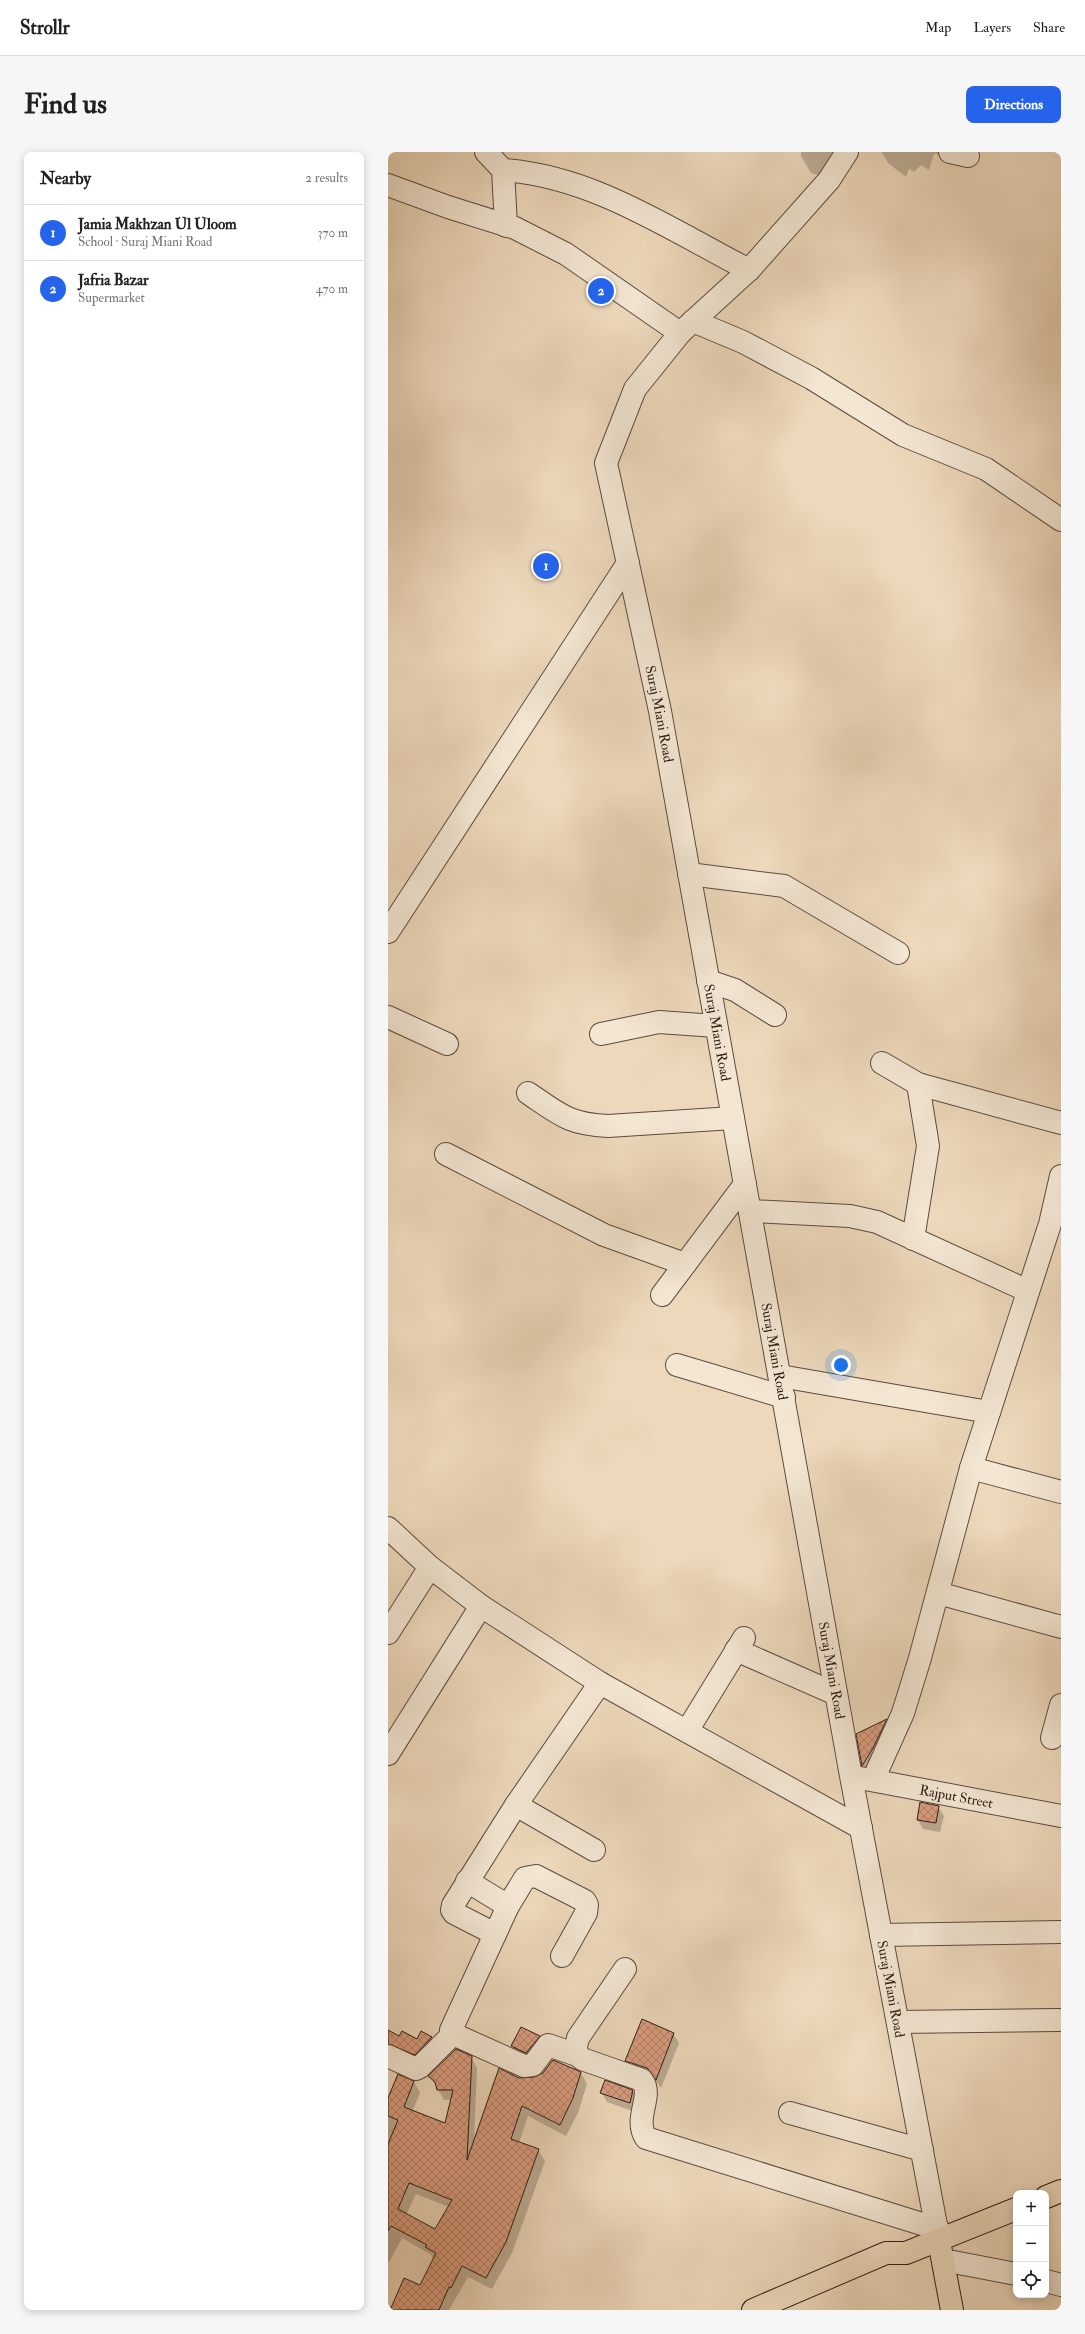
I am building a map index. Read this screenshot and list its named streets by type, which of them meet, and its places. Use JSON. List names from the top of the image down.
{
  "streets": {
    "street": ["Suraj Miani Road", "Rajput Street"]
  },
  "crossings": [
    ["Suraj Miani Road", "Rajput Street"]
  ],
  "page": {
    "header": "Strollr",
    "nav": ["Map", "Layers", "Share"],
    "buttons": "Directions",
    "title": "Find us",
    "heading": ["Nearby", "2 results"],
    "list": [
      {
        "mark": "1",
        "name": "Jamia Makhzan Ul Uloom",
        "note": "School · Suraj Miani Road",
        "value": "370 m"
      },
      {
        "mark": "2",
        "name": "Jafria Bazar",
        "note": "Supermarket",
        "value": "470 m"
      }
    ],
    "pins": ["2", "1"],
    "map_buttons": ["+", "−"]
  }
}
